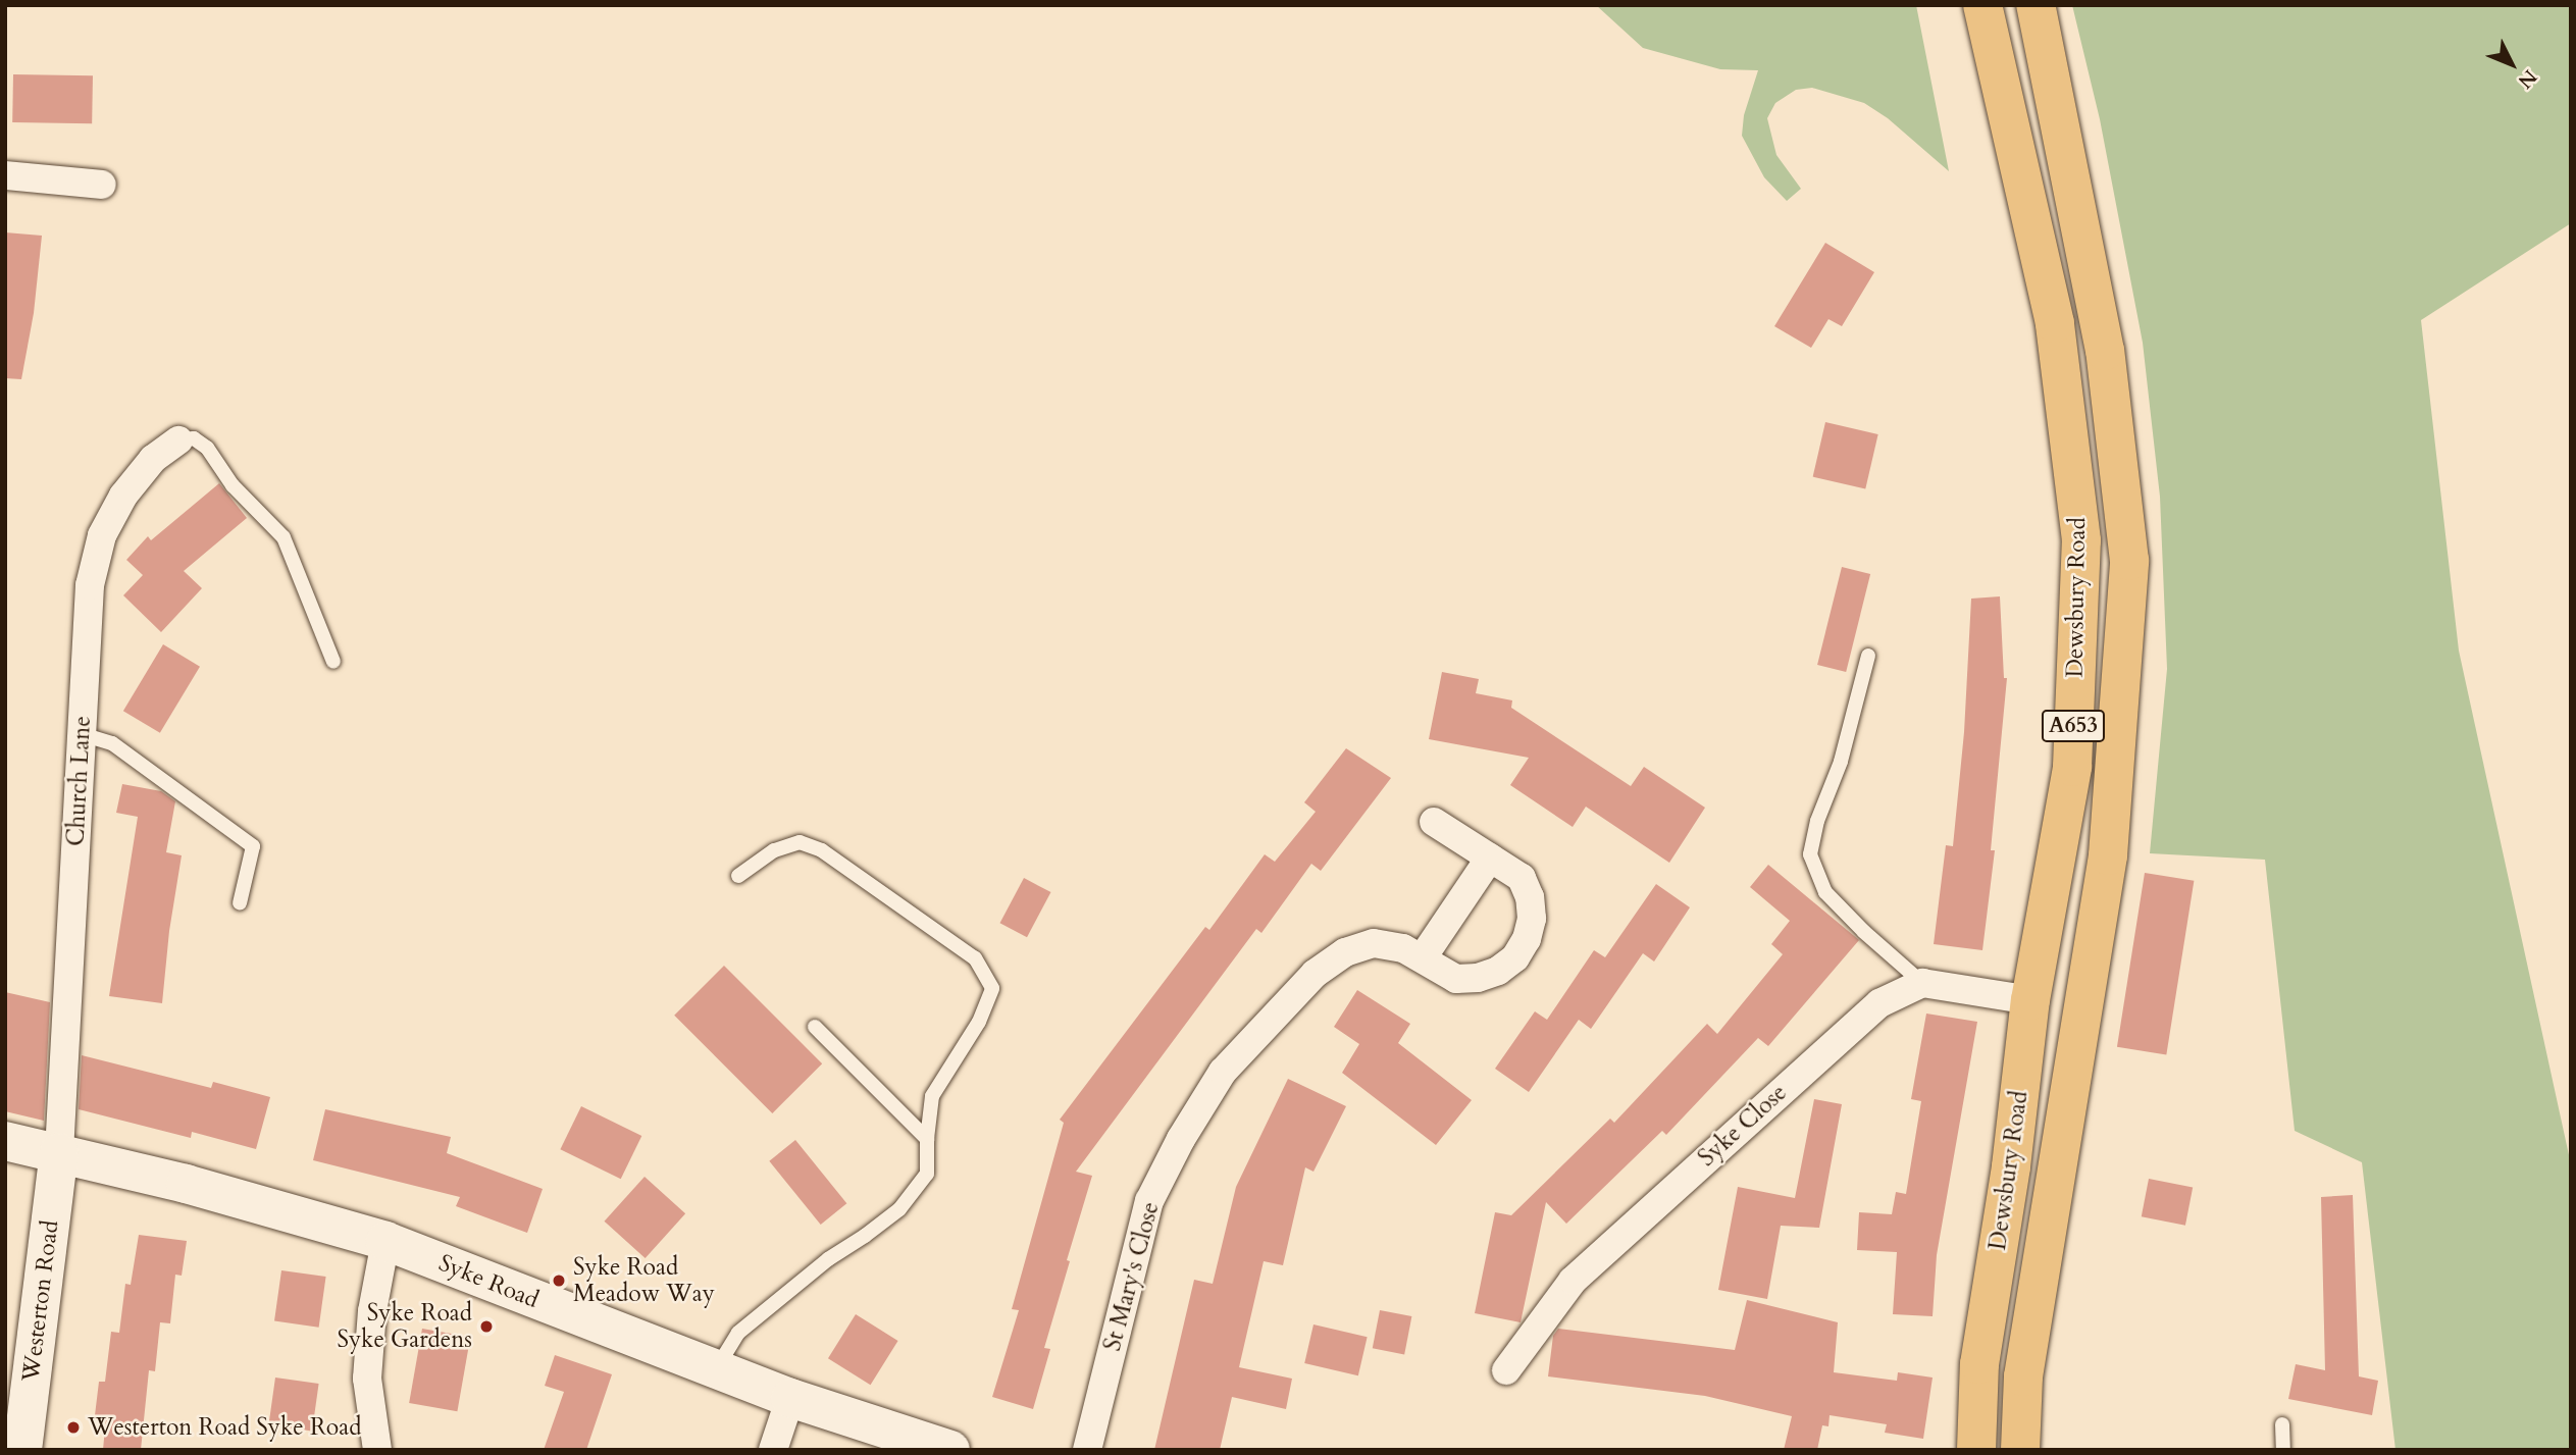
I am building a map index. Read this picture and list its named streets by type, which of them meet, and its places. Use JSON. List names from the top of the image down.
{
  "streets": {
    "main road": ["Dewsbury Road", "A653"],
    "street": [
      "Church Lane",
      "Syke Close",
      "St Mary's Close",
      "Syke Road",
      "Westerton Road"
    ]
  },
  "crossings": [
    ["Church Lane", "Syke Road"],
    ["Church Lane", "Westerton Road"],
    ["Syke Road", "Westerton Road"]
  ],
  "places": ["Syke Road Meadow Way", "Syke Road Syke Gardens", "Westerton Road Syke Road"],
  "north": "bottom right"
}
